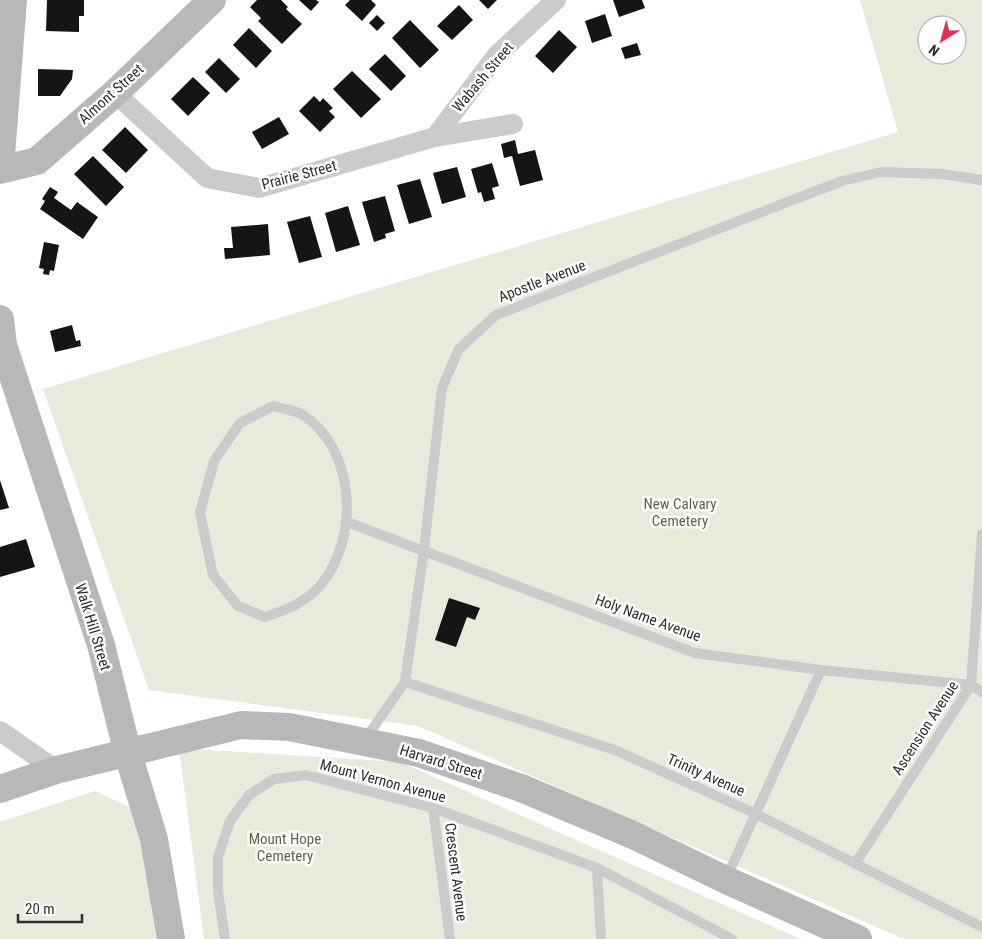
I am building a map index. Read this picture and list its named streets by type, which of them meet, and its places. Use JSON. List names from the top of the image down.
{
  "streets": {
    "main road": ["Almont Street", "Walk Hill Street", "Harvard Street"],
    "street": ["Wabash Street", "Prairie Street"],
    "lane": [
      "Apostle Avenue",
      "Holy Name Avenue",
      "Ascension Avenue",
      "Trinity Avenue",
      "Mount Vernon Avenue",
      "Crescent Avenue"
    ]
  },
  "crossings": [
    ["Wabash Street", "Prairie Street"],
    ["Almont Street", "Prairie Street"],
    ["Apostle Avenue", "Holy Name Avenue"],
    ["Apostle Avenue", "Harvard Street"],
    ["Apostle Avenue", "Trinity Avenue"],
    ["Holy Name Avenue", "Ascension Avenue"],
    ["Walk Hill Street", "Harvard Street"],
    ["Ascension Avenue", "Trinity Avenue"],
    ["Mount Vernon Avenue", "Crescent Avenue"]
  ],
  "parks": ["New Calvary Cemetery", "Mount Hope Cemetery"],
  "scale_bar": "20 m",
  "north": "bottom left"
}
